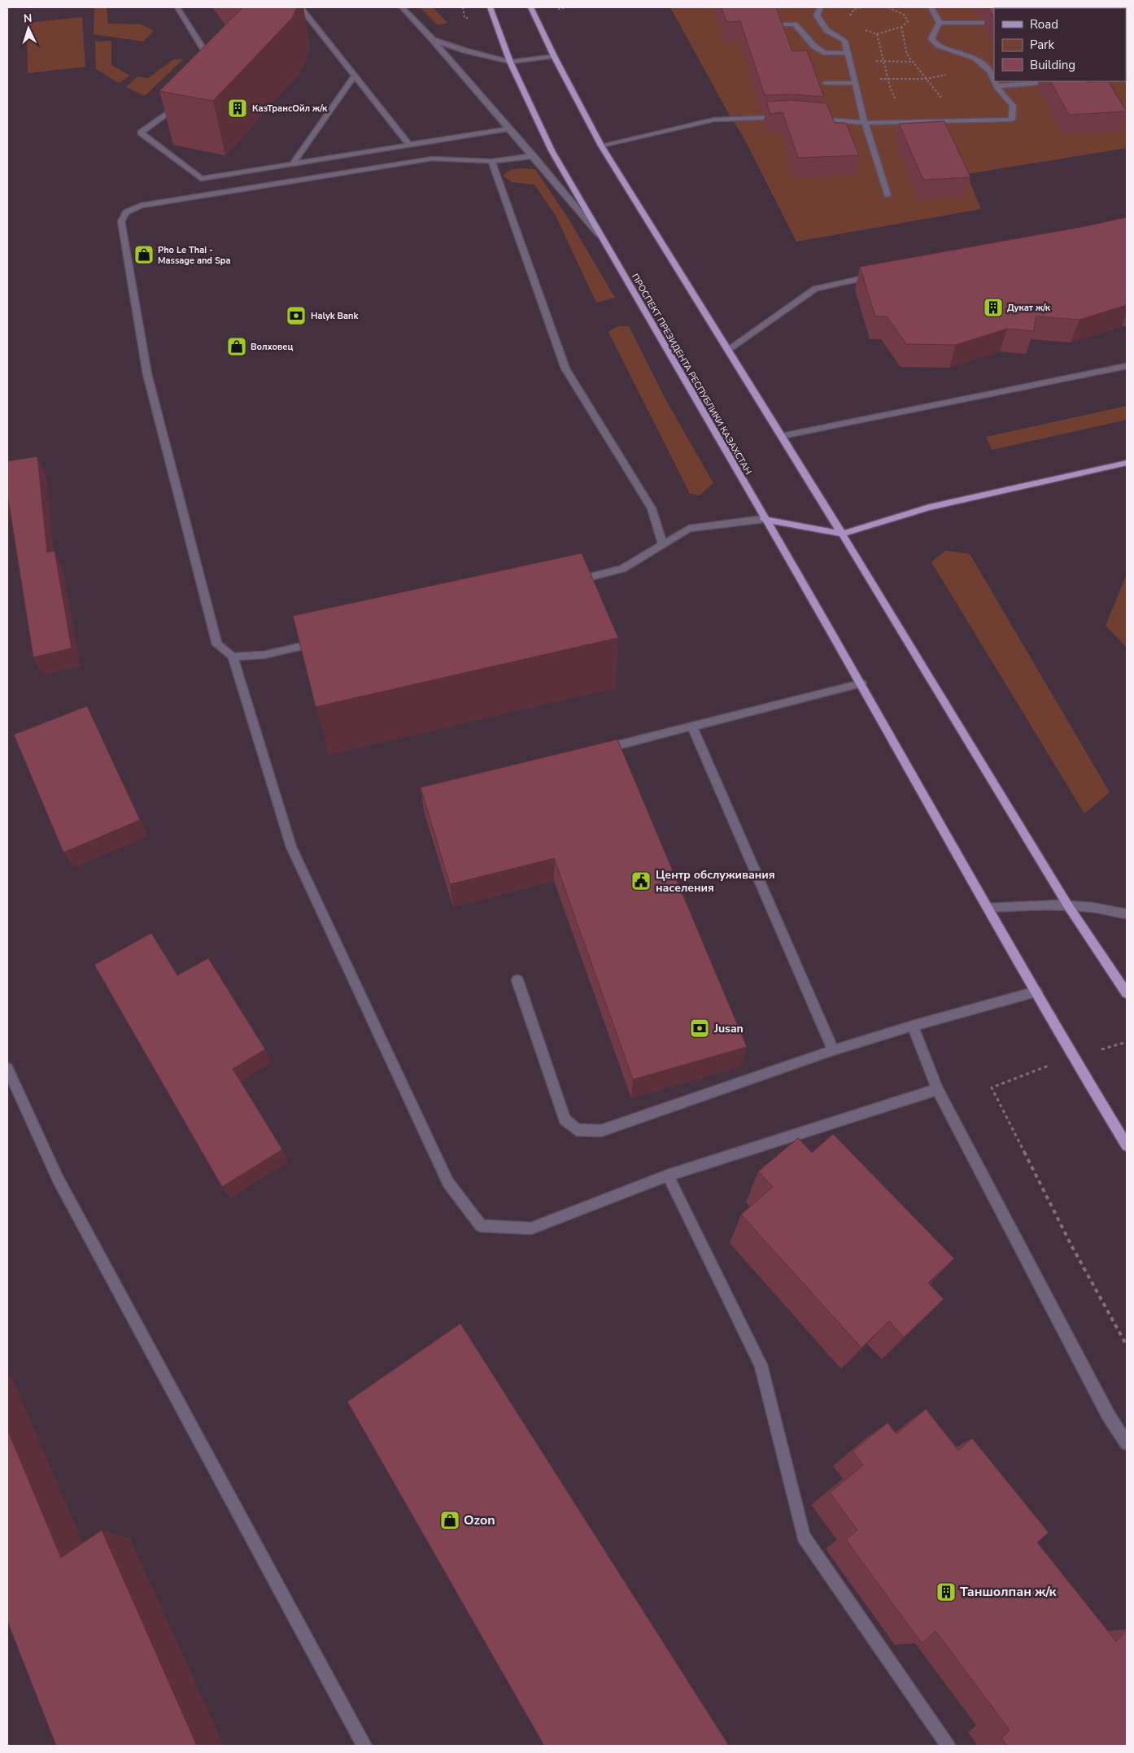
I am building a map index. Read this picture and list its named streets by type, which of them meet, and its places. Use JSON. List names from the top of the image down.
{
  "streets": {
    "main road": ["ПРОСПЕКТ ПРЕЗИДЕНТА РЕСПУБЛИКИ КАЗАХСТАН"]
  },
  "places": {
    "building": ["КазТрансОйл ж/к", "Дукат ж/к", "Таншолпан ж/к"],
    "shop": ["Pho Le Thai - Massage and Spa", "Волховец", "Ozon"],
    "bank": ["Halyk Bank", "Jusan"],
    "public building": ["Центр обслуживания населения"]
  },
  "legend": ["Road", "Park", "Building"],
  "north": "top"
}
